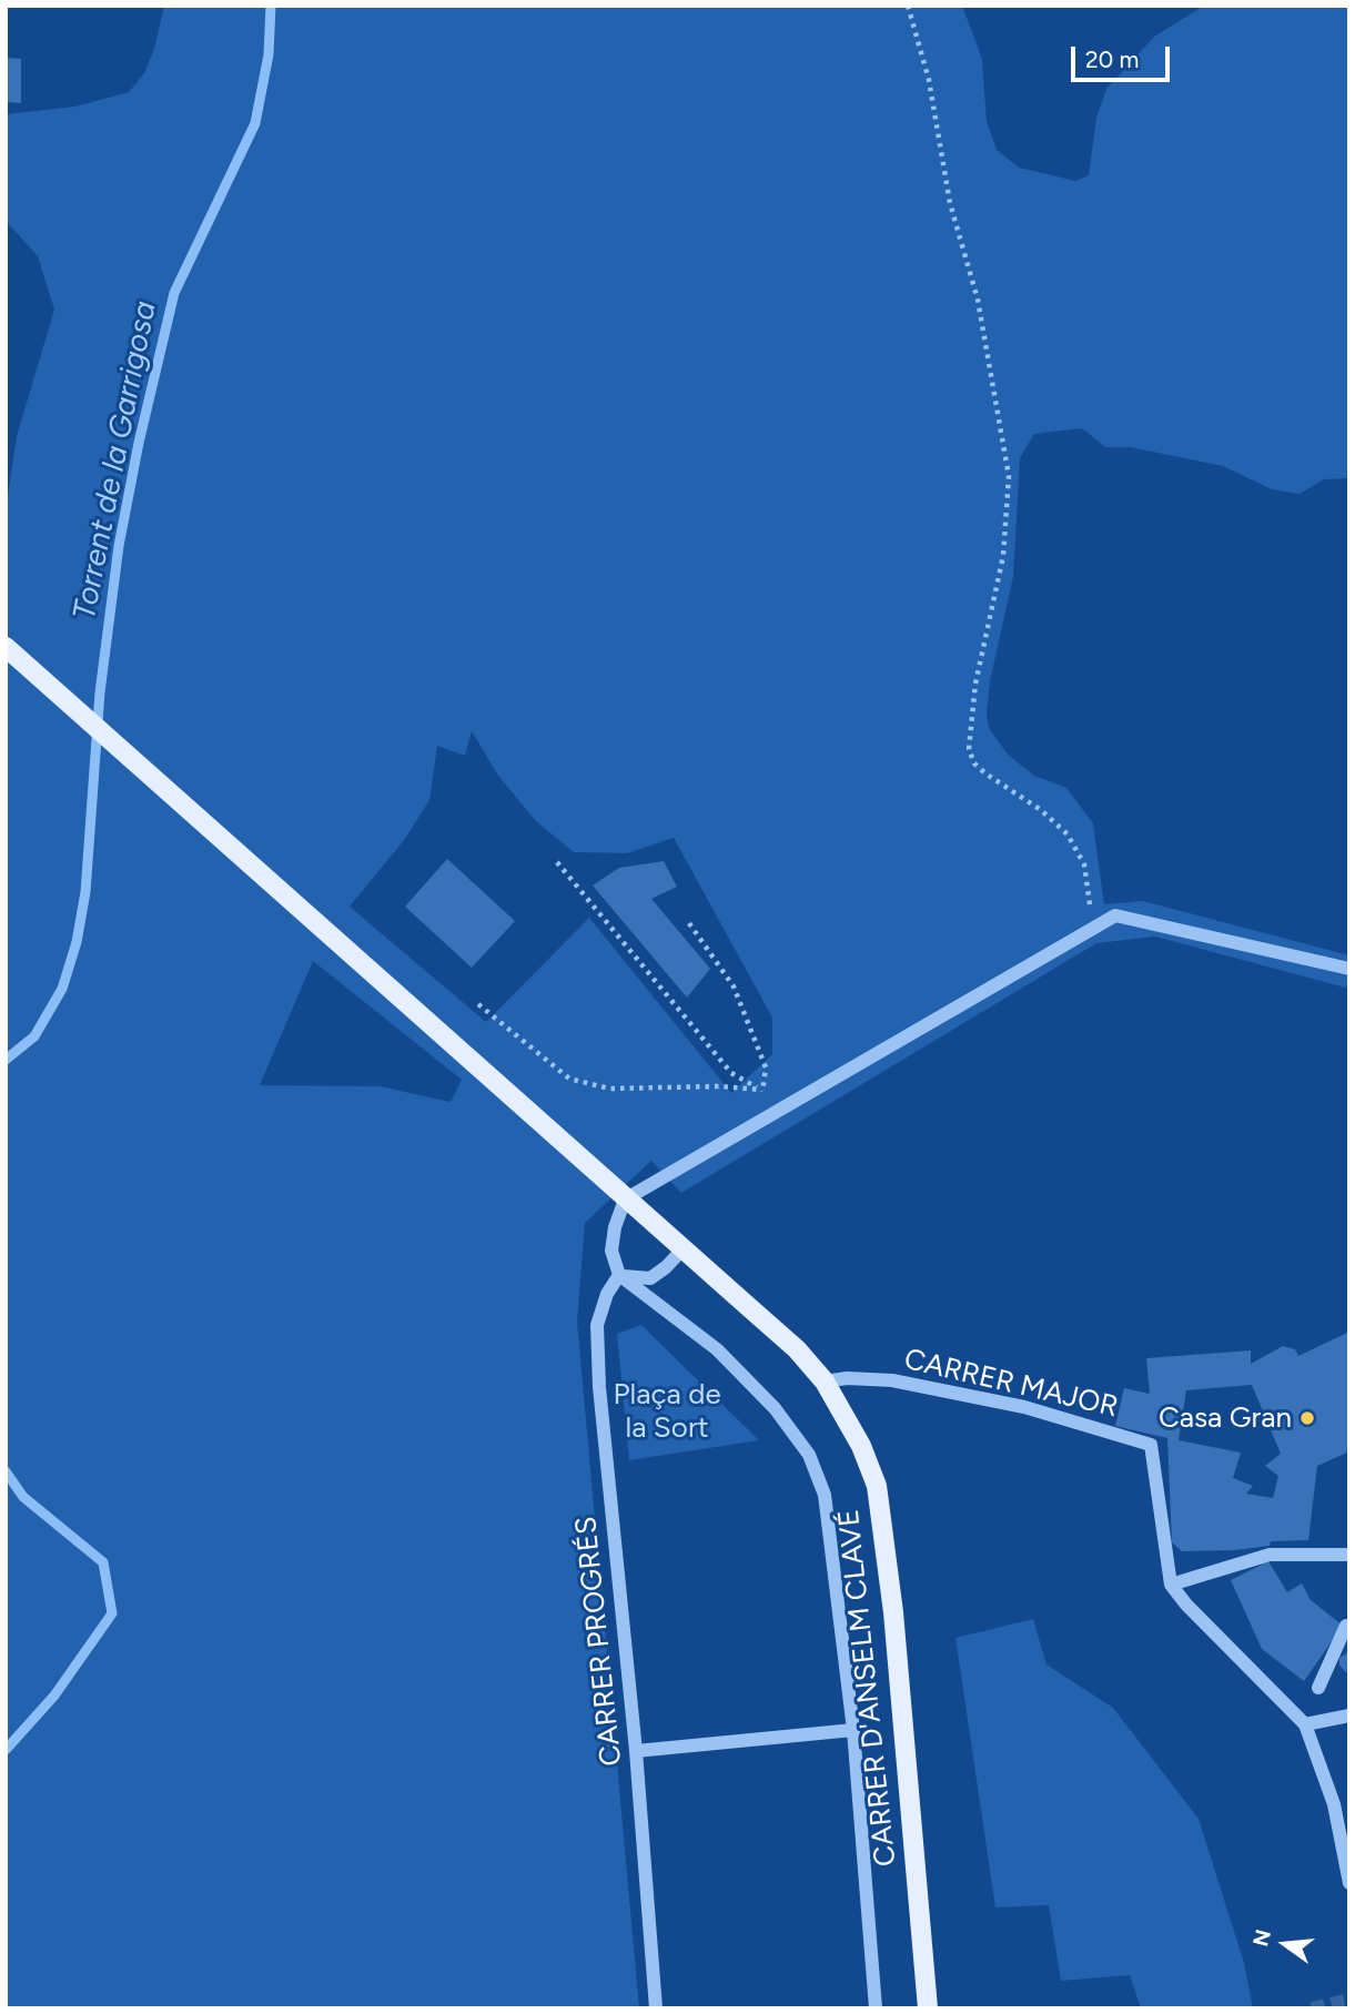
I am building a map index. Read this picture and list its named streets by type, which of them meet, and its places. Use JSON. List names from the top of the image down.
{
  "streets": {
    "main road": ["CARRER D'ANSELM CLAVÉ"],
    "street": ["CARRER MAJOR", "CARRER PROGRÉS"]
  },
  "crossings": [
    ["CARRER MAJOR", "CARRER D'ANSELM CLAVÉ"],
    ["CARRER PROGRÉS", "CARRER D'ANSELM CLAVÉ"]
  ],
  "water": ["Torrent de la Garrigosa"],
  "parks": ["Plaça de la Sort"],
  "places": ["Casa Gran"],
  "scale_bar": "20 m",
  "north": "left"
}
